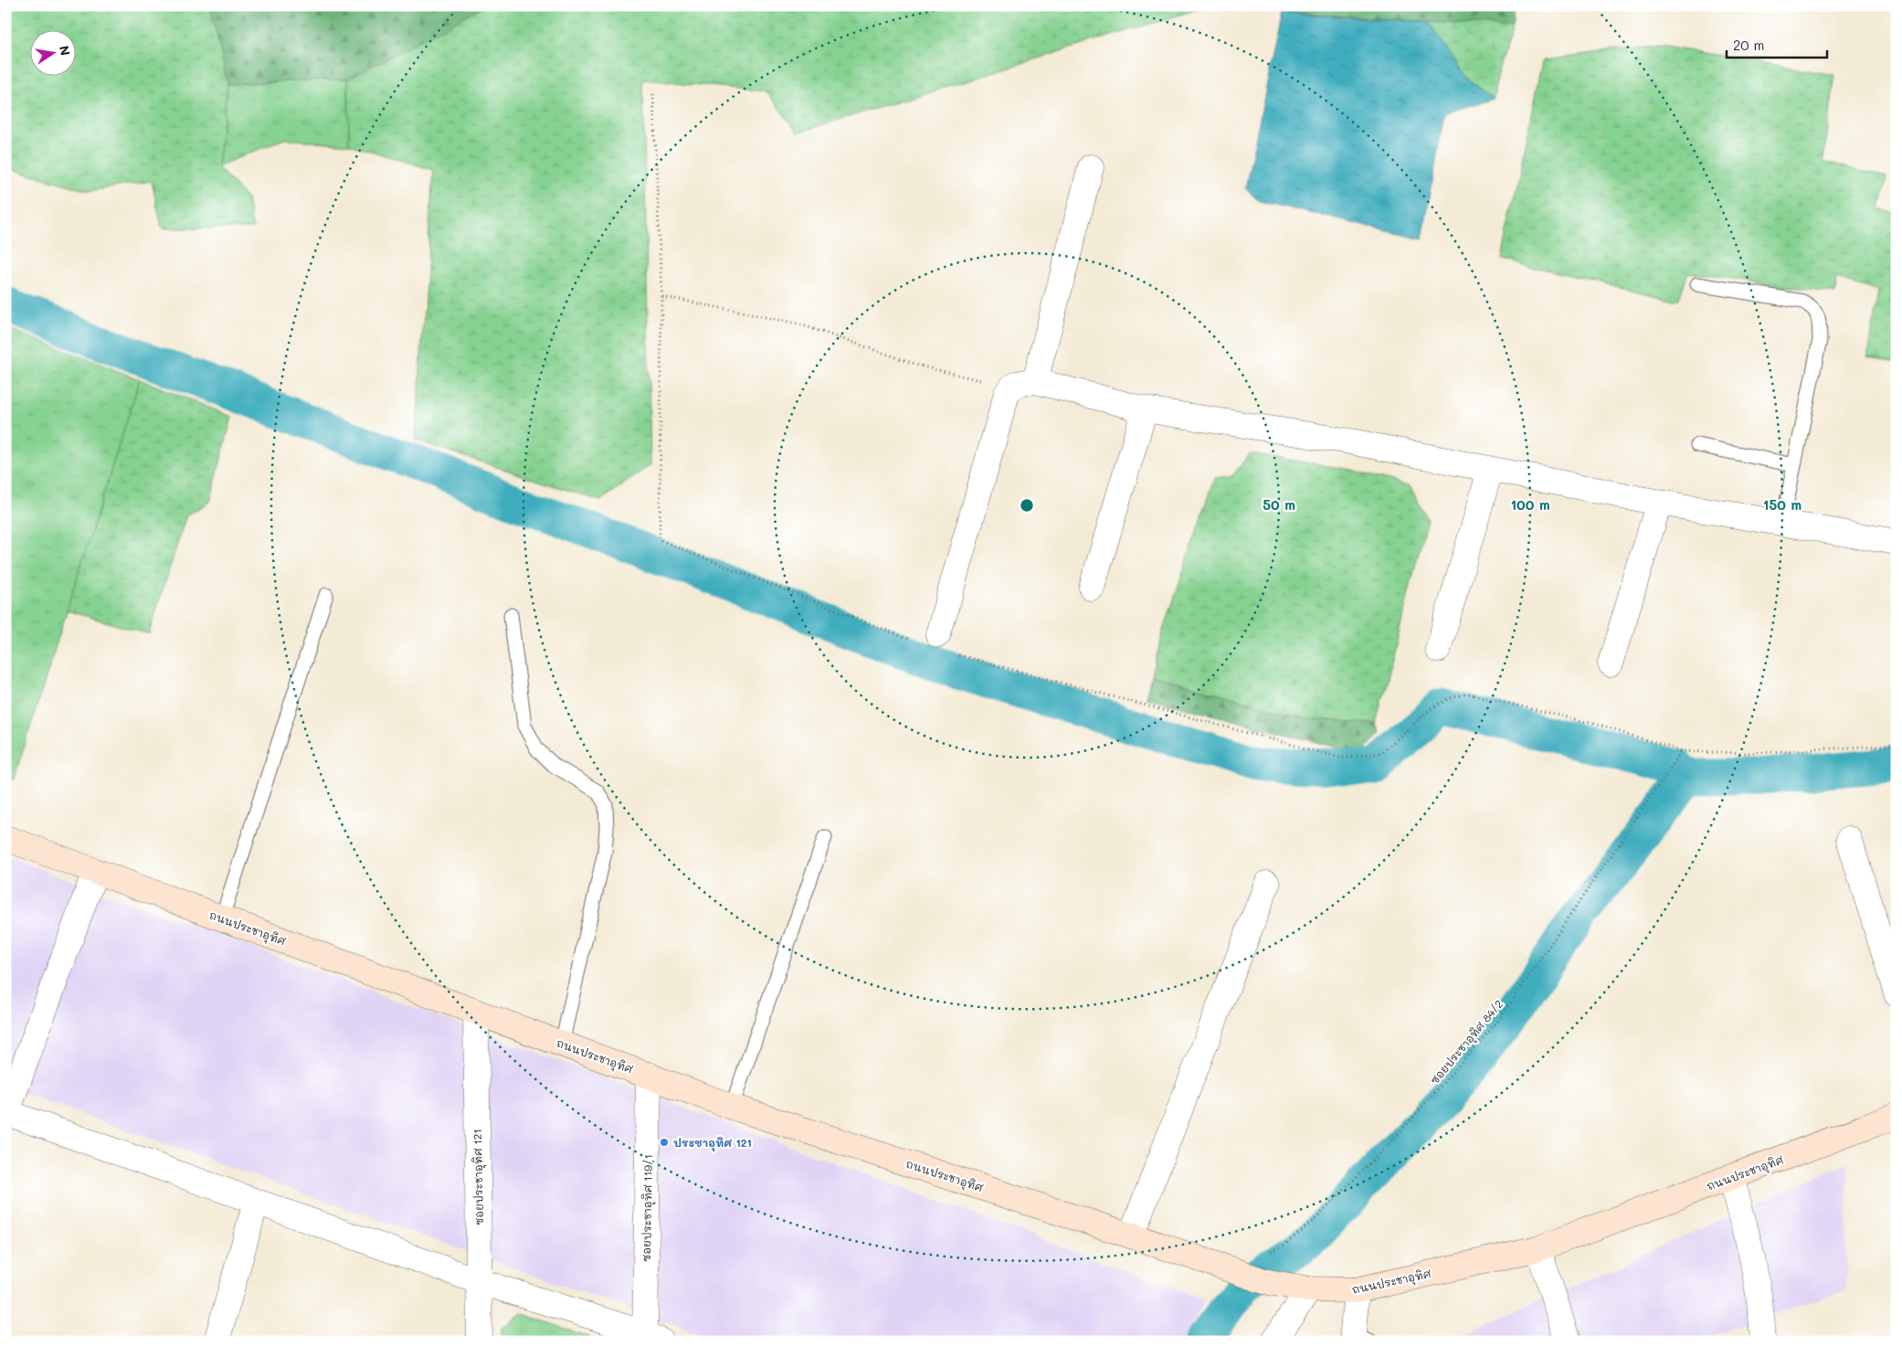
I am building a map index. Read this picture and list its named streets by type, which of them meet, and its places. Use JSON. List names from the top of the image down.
{
  "streets": {
    "main road": ["ถนนประชาอุทิศ"],
    "street": ["ซอยประชาอุทิศ 121", "ซอยประชาอุทิศ 119/1"],
    "path": ["ซอยประชาอุทิศ 84/2"]
  },
  "crossings": [
    ["ถนนประชาอุทิศ", "ซอยประชาอุทิศ 84/2"],
    ["ถนนประชาอุทิศ", "ซอยประชาอุทิศ 121"],
    ["ถนนประชาอุทิศ", "ซอยประชาอุทิศ 119/1"]
  ],
  "places": ["ประชาอุทิศ 121"],
  "scale_bar": "20 m",
  "north": "right",
  "rings": ["50 m", "100 m", "150 m"]
}
